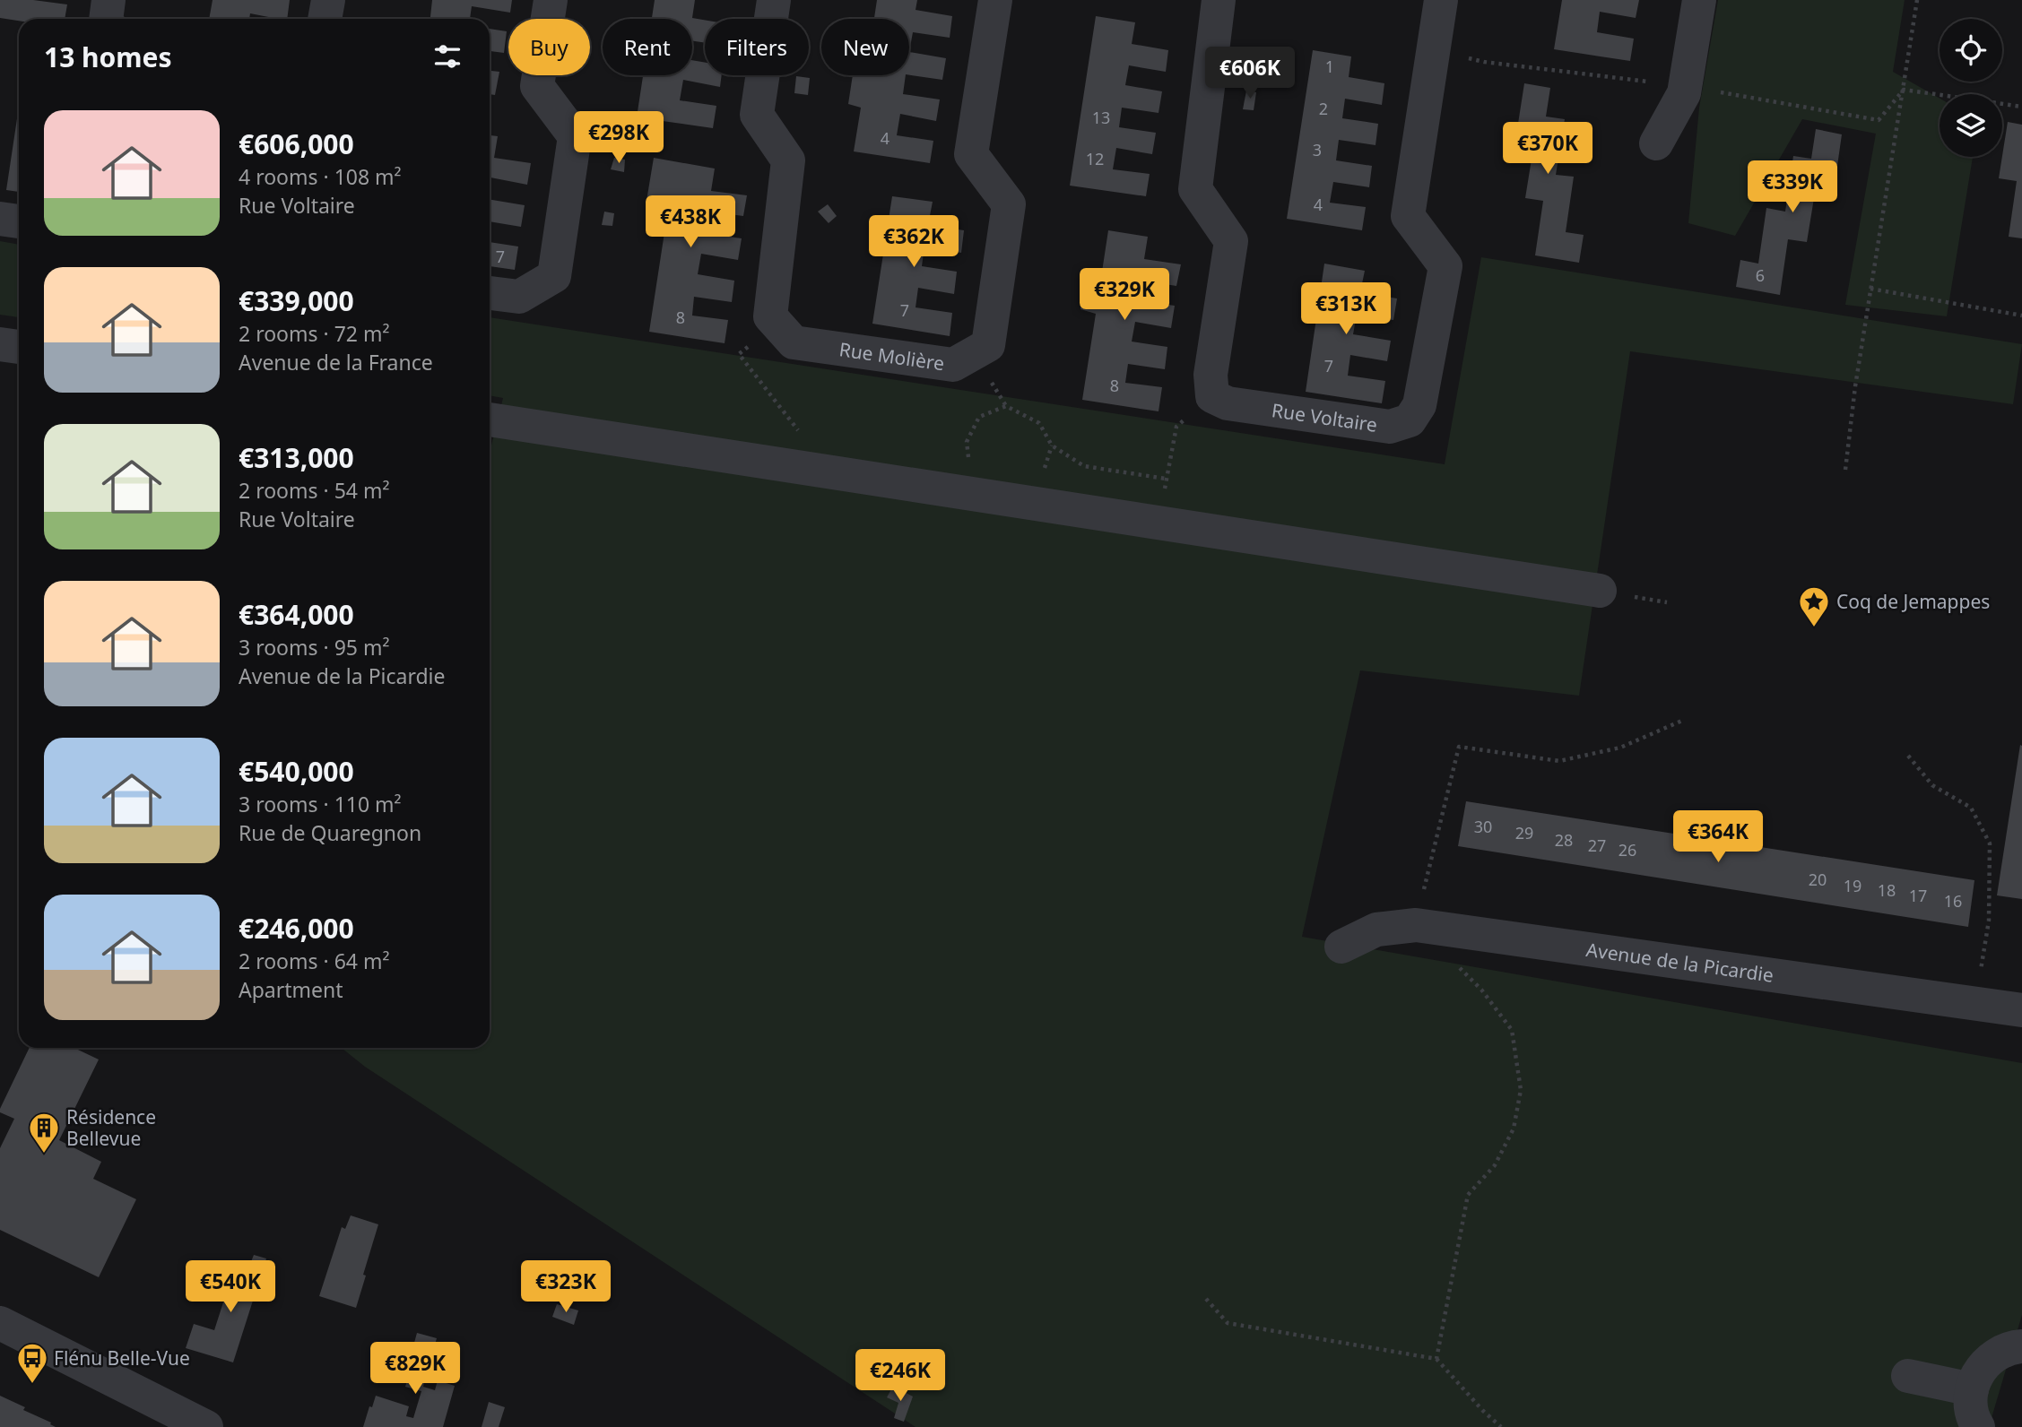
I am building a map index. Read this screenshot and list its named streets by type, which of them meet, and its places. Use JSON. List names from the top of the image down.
{
  "streets": {
    "street": ["Rue Molière", "Rue Voltaire", "Avenue de la Picardie"]
  },
  "places": {
    "place": ["Coq de Jemappes"],
    "building": ["Résidence Bellevue"],
    "bus stop": ["Flénu Belle-Vue"]
  },
  "house_numbers": [
    "1",
    "2",
    "13",
    "4",
    "3",
    "12",
    "4",
    "7",
    "6",
    "7",
    "8",
    "7",
    "8",
    "30",
    "29",
    "28",
    "27",
    "26",
    "20",
    "19",
    "18",
    "17",
    "16"
  ],
  "page": {
    "chip": [
      "Buy",
      "Rent",
      "Filters",
      "New"
    ],
    "heading": "13 homes",
    "price": [
      "€606K",
      "€298K",
      "€370K",
      "€339K",
      "€438K",
      "€362K",
      "€329K",
      "€313K",
      "€364K",
      "€540K",
      "€323K",
      "€829K",
      "€246K"
    ],
    "list": [
      {
        "name": "€606,000",
        "note": "4 rooms · 108 m² · Rue Voltaire"
      },
      {
        "name": "€339,000",
        "note": "2 rooms · 72 m² · Avenue de la France"
      },
      {
        "name": "€313,000",
        "note": "2 rooms · 54 m² · Rue Voltaire"
      },
      {
        "name": "€364,000",
        "note": "3 rooms · 95 m² · Avenue de la Picardie"
      },
      {
        "name": "€540,000",
        "note": "3 rooms · 110 m² · Rue de Quaregnon"
      },
      {
        "name": "€246,000",
        "note": "2 rooms · 64 m² · Apartment"
      }
    ]
  }
}
